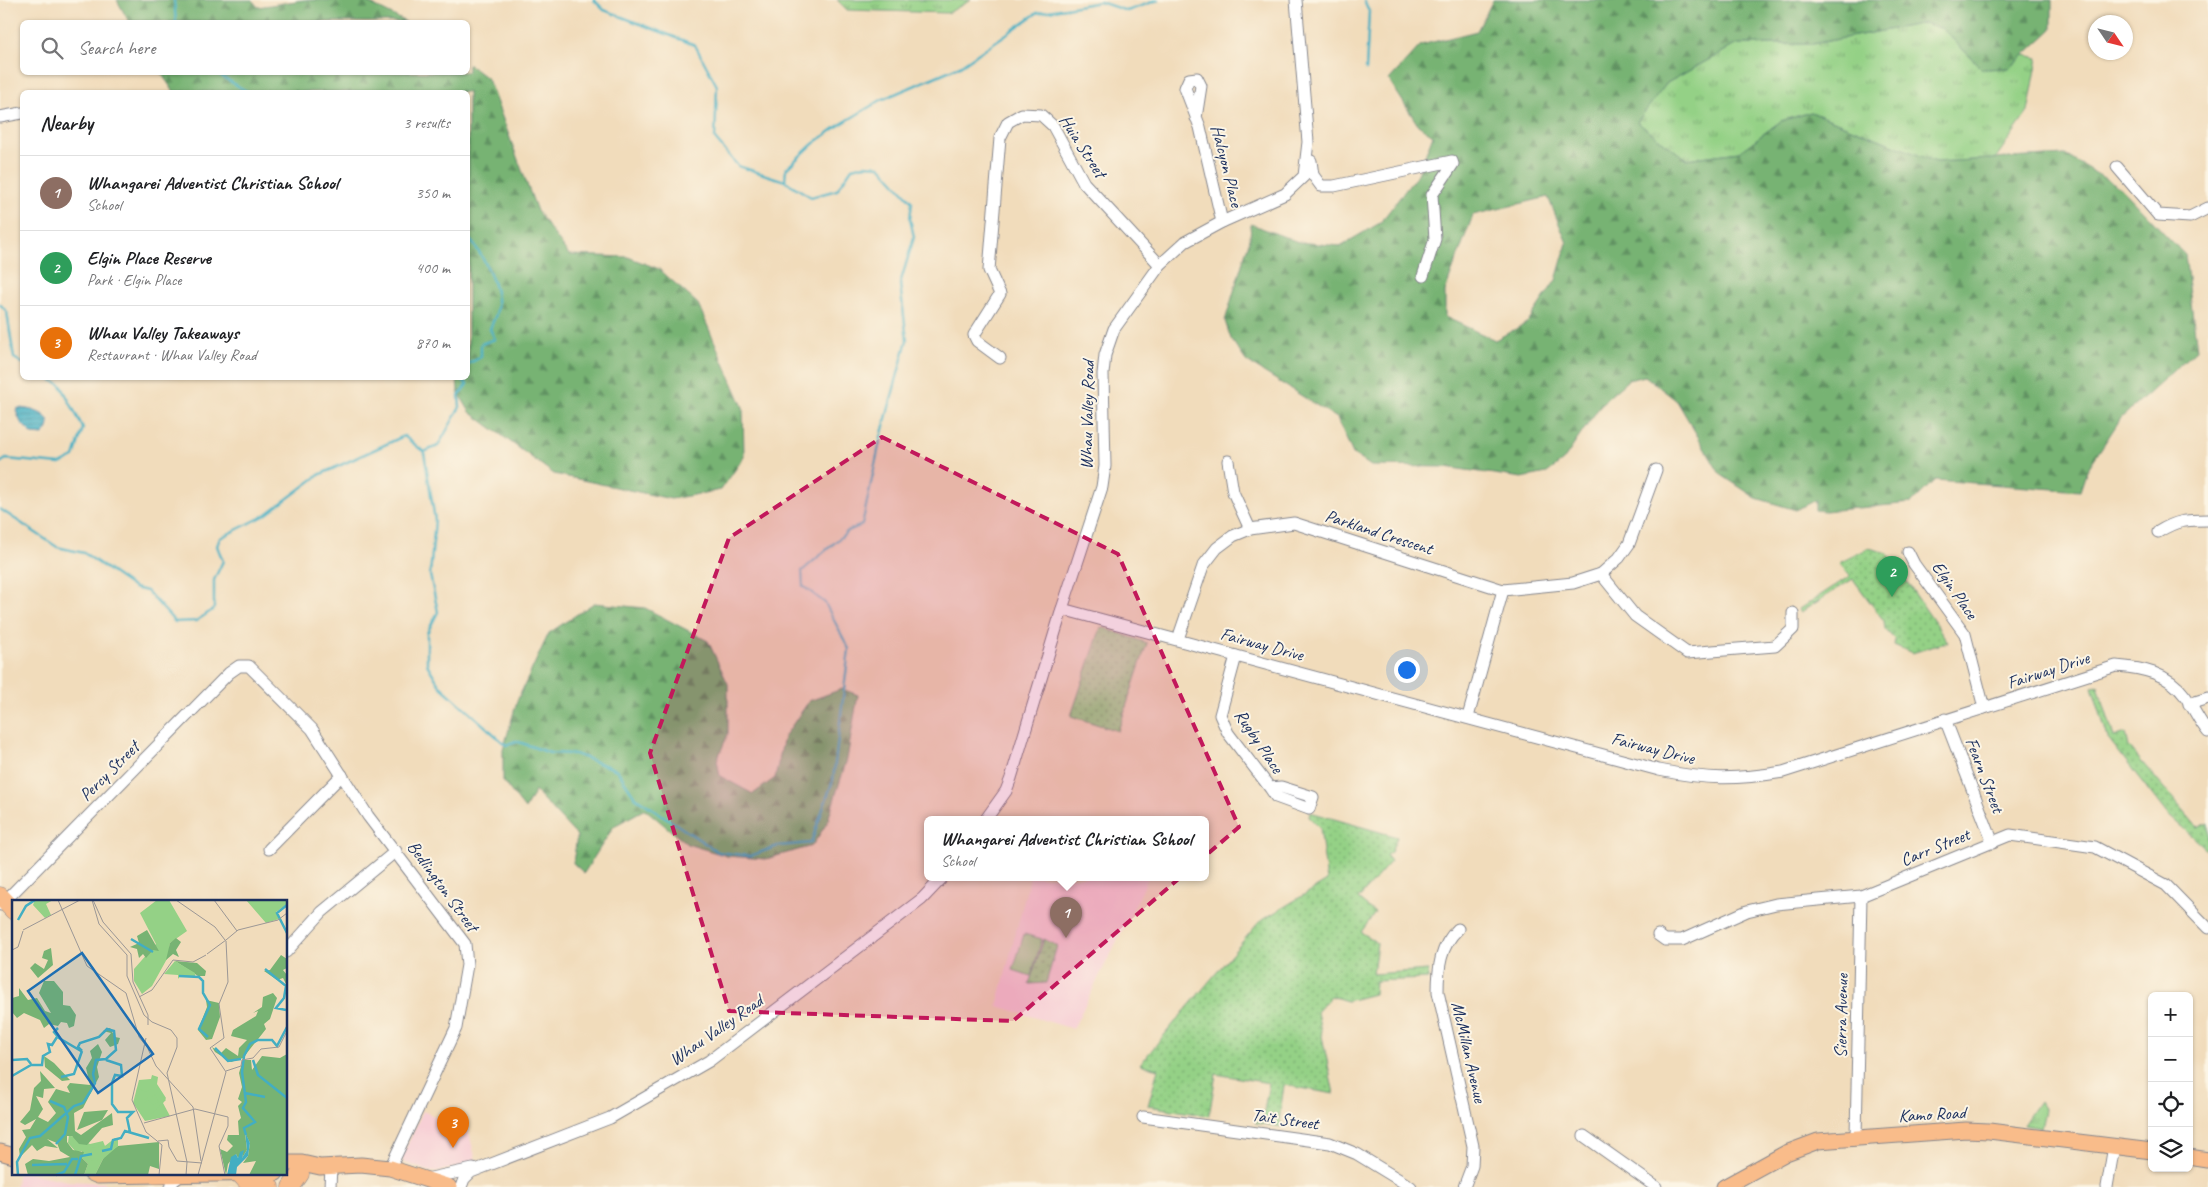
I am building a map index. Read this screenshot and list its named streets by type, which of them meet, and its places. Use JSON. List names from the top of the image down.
{
  "streets": {
    "main road": ["Kamo Road"],
    "street": [
      "Huia Street",
      "Halcyon Place",
      "Whau Valley Road",
      "Parkland Crescent",
      "Elgin Place",
      "Fairway Drive",
      "Rugby Place",
      "Percy Street",
      "Fearn Street",
      "Carr Street",
      "Bedlington Street",
      "Sierra Avenue",
      "McMillan Avenue",
      "Tait Street"
    ]
  },
  "crossings": [
    ["Huia Street", "Whau Valley Road"],
    ["Halcyon Place", "Whau Valley Road"],
    ["Whau Valley Road", "Fairway Drive"],
    ["Parkland Crescent", "Fairway Drive"],
    ["Elgin Place", "Fairway Drive"],
    ["Fairway Drive", "Rugby Place"],
    ["Fairway Drive", "Fearn Street"],
    ["Percy Street", "Bedlington Street"],
    ["Fearn Street", "Carr Street"],
    ["Carr Street", "Sierra Avenue"],
    ["Sierra Avenue", "Kamo Road"]
  ],
  "north": "bottom right",
  "page": {
    "search": "Search here",
    "heading": ["Nearby", "3 results"],
    "list": [
      {
        "mark": "1",
        "name": "Whangarei Adventist Christian School",
        "note": "School",
        "value": "350 m"
      },
      {
        "mark": "2",
        "name": "Elgin Place Reserve",
        "note": "Park · Elgin Place",
        "value": "400 m"
      },
      {
        "mark": "3",
        "name": "Whau Valley Takeaways",
        "note": "Restaurant · Whau Valley Road",
        "value": "870 m"
      }
    ],
    "pins": ["2", "1", "3"],
    "popup": ["Whangarei Adventist Christian School", "School"],
    "map_buttons": ["+", "−"]
  }
}
